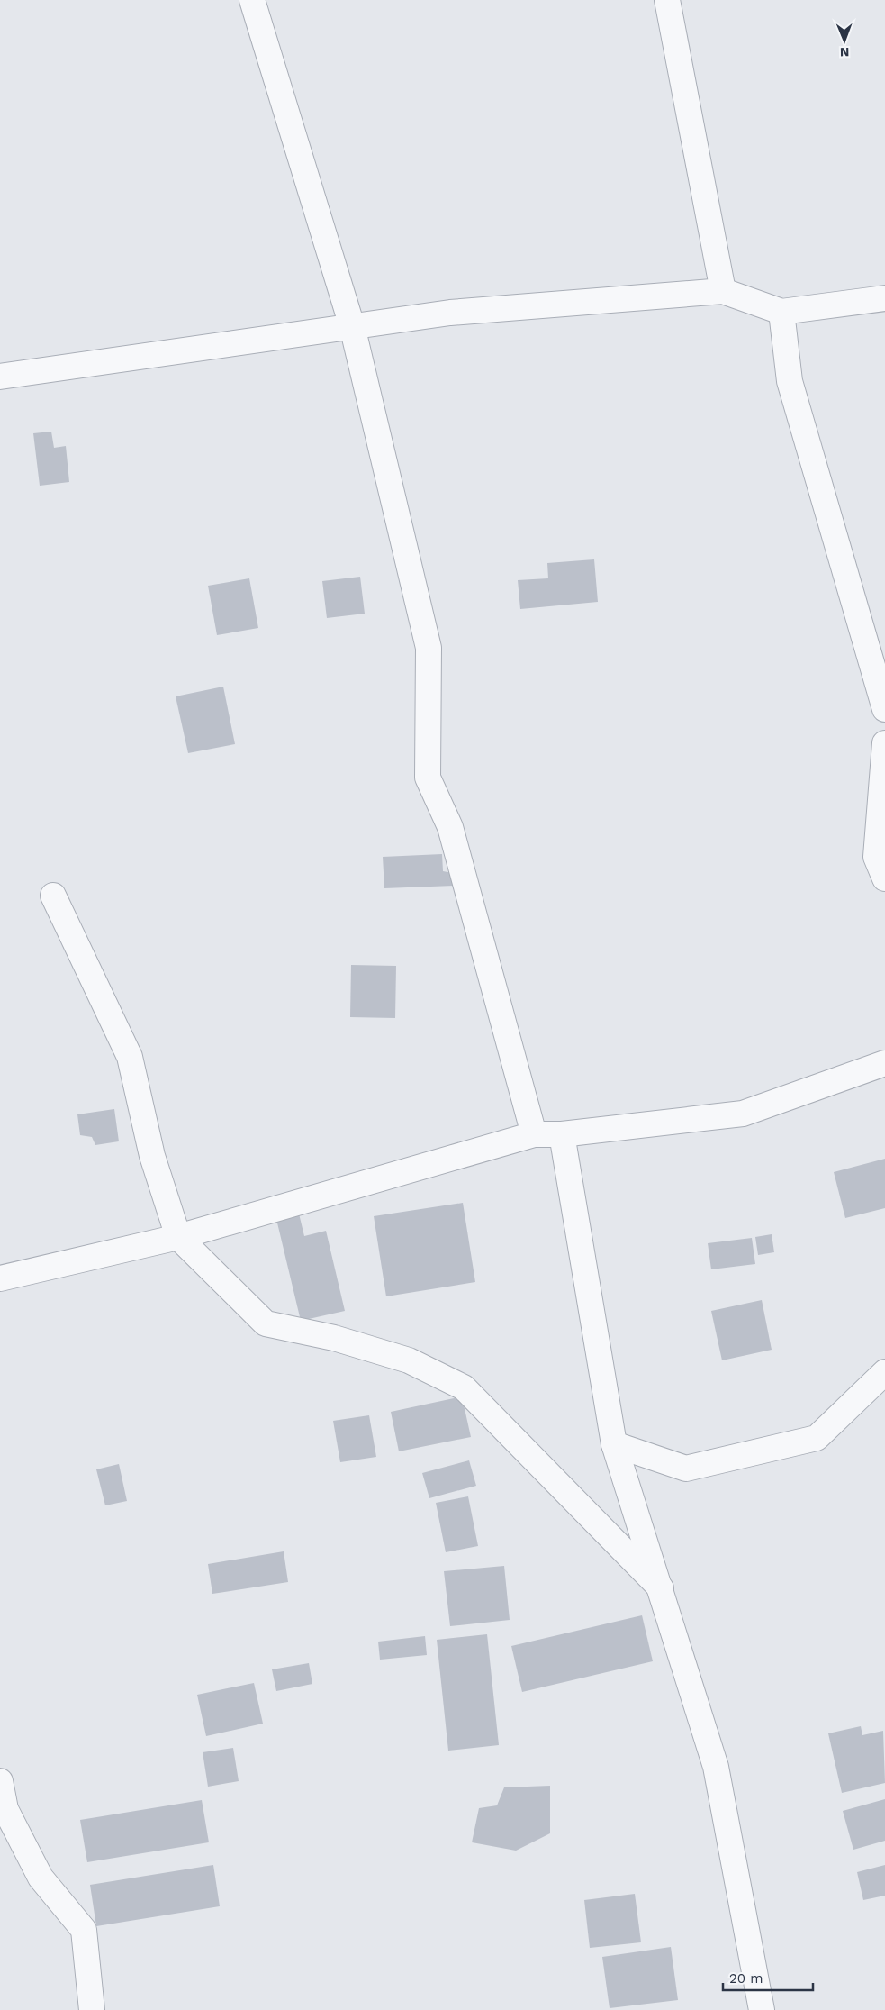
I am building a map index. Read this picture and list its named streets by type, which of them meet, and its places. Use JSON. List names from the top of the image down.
{
  "scale_bar": "20 m",
  "north": "bottom"
}
